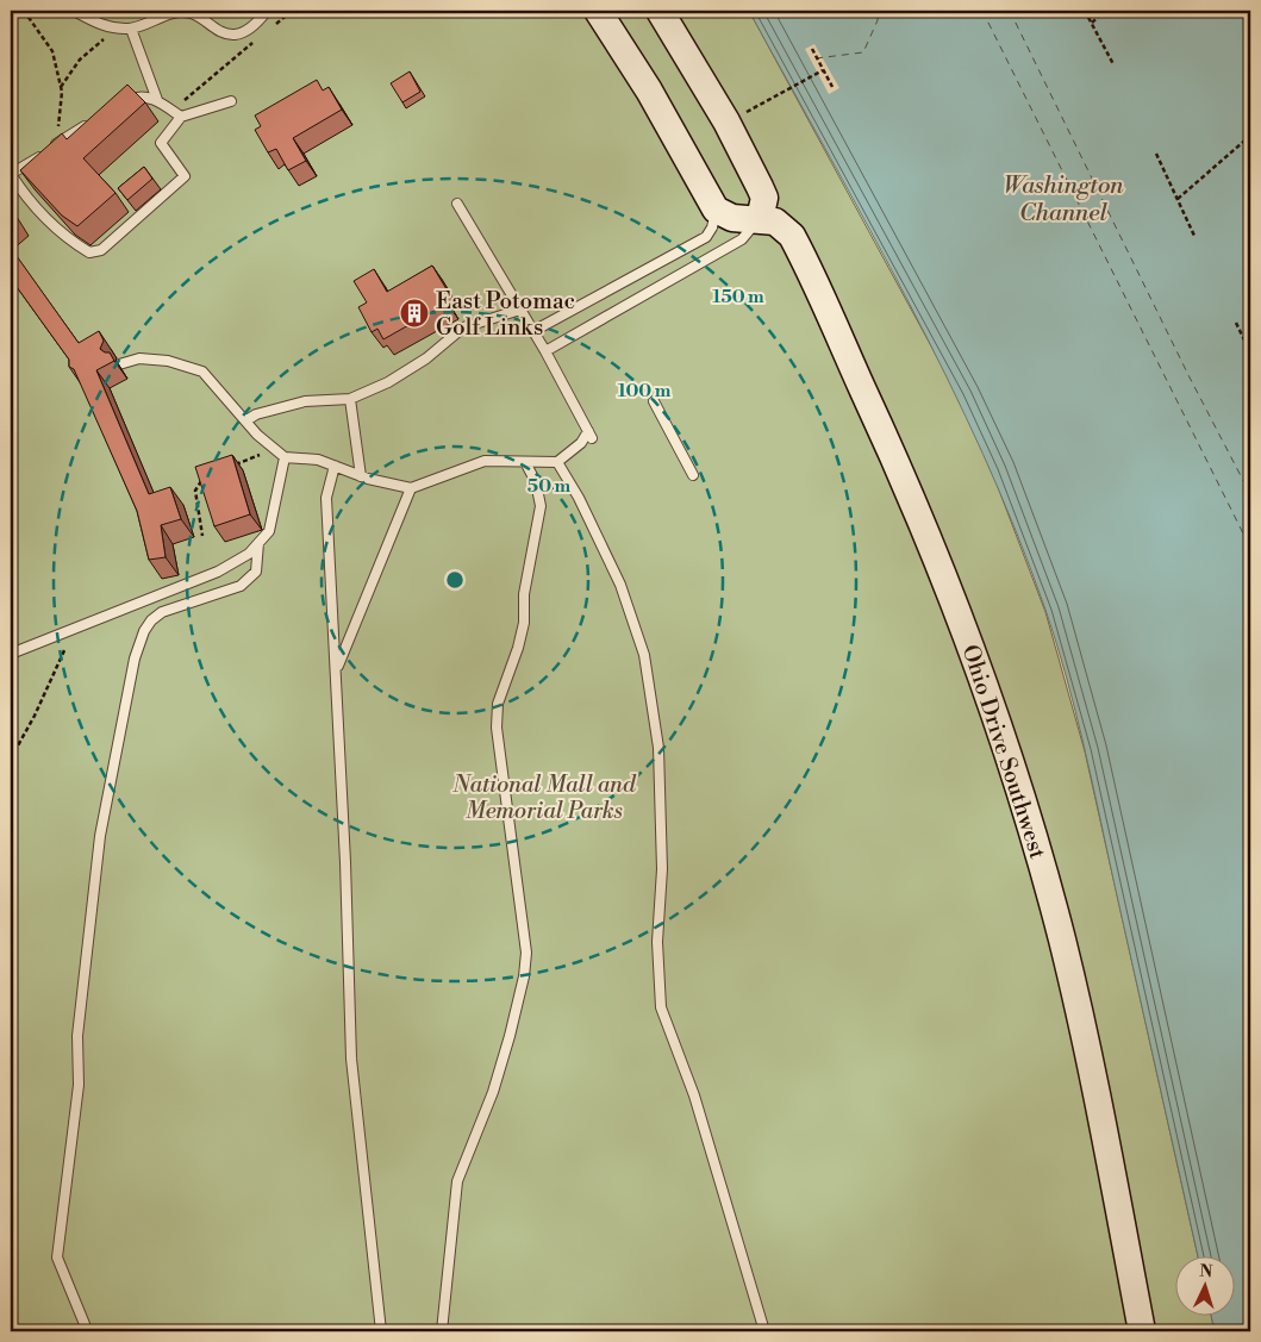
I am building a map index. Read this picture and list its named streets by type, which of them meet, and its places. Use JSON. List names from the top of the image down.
{
  "streets": {
    "street": ["Ohio Drive Southwest"]
  },
  "water": ["Washington Channel"],
  "parks": ["National Mall and Memorial Parks"],
  "places": {
    "building": ["East Potomac Golf Links"]
  },
  "north": "top",
  "rings": ["150 m", "100 m", "50 m"]
}
